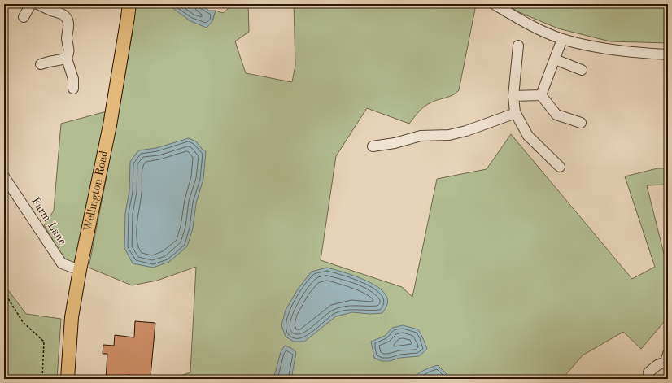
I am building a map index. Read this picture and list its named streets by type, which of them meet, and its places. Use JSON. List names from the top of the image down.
{
  "streets": {
    "main road": ["Wellington Road"],
    "street": ["Farm Lane"]
  },
  "crossings": [
    ["Wellington Road", "Farm Lane"]
  ]
}
